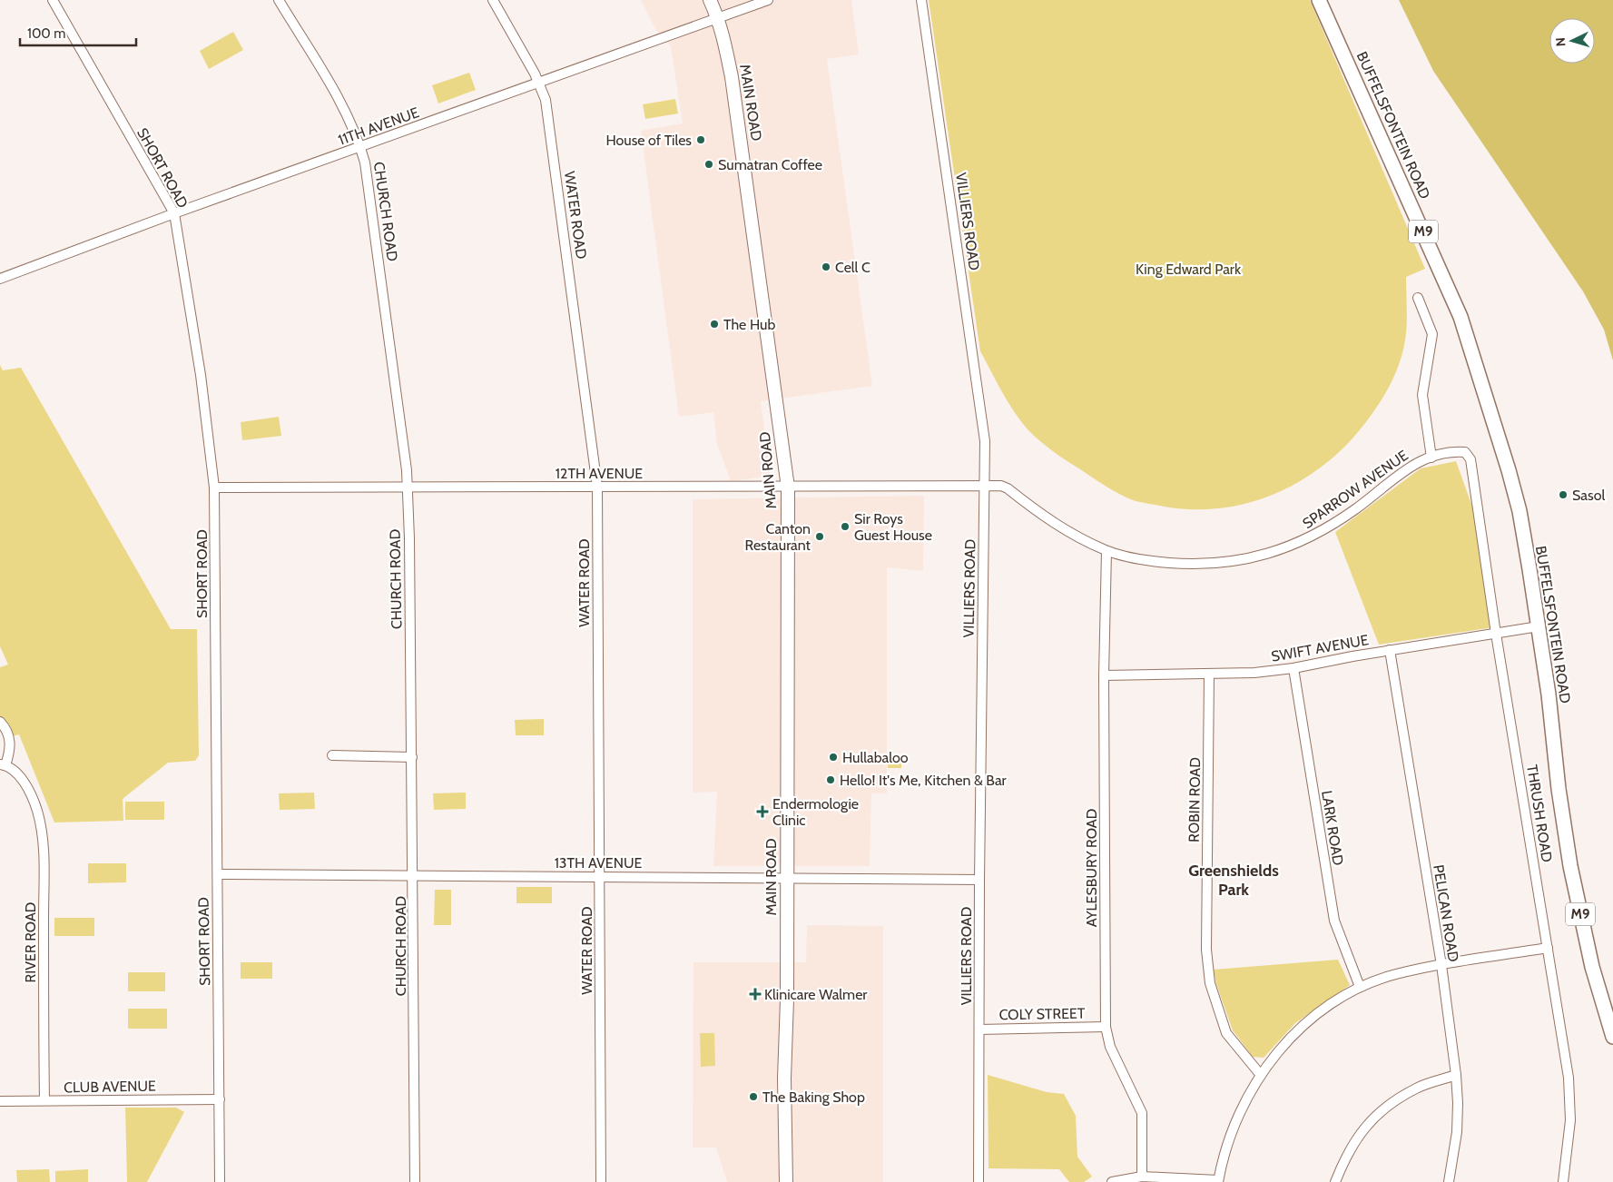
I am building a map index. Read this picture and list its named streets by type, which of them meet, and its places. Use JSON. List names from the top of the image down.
{
  "streets": {
    "main road": ["MAIN ROAD", "BUFFELSFONTEIN ROAD", "M9"],
    "street": [
      "11TH AVENUE",
      "SHORT ROAD",
      "CHURCH ROAD",
      "WATER ROAD",
      "VILLIERS ROAD",
      "12TH AVENUE",
      "SPARROW AVENUE",
      "SWIFT AVENUE",
      "ROBIN ROAD",
      "THRUSH ROAD",
      "LARK ROAD",
      "13TH AVENUE",
      "AYLESBURY ROAD",
      "PELICAN ROAD",
      "RIVER ROAD",
      "COLY STREET",
      "CLUB AVENUE"
    ]
  },
  "crossings": [
    ["MAIN ROAD", "11TH AVENUE"],
    ["MAIN ROAD", "12TH AVENUE"],
    ["MAIN ROAD", "13TH AVENUE"],
    ["BUFFELSFONTEIN ROAD", "SWIFT AVENUE"],
    ["11TH AVENUE", "SHORT ROAD"],
    ["11TH AVENUE", "CHURCH ROAD"],
    ["11TH AVENUE", "WATER ROAD"],
    ["SHORT ROAD", "12TH AVENUE"],
    ["SHORT ROAD", "13TH AVENUE"],
    ["SHORT ROAD", "CLUB AVENUE"],
    ["CHURCH ROAD", "12TH AVENUE"],
    ["CHURCH ROAD", "13TH AVENUE"],
    ["WATER ROAD", "12TH AVENUE"],
    ["WATER ROAD", "13TH AVENUE"],
    ["VILLIERS ROAD", "12TH AVENUE"],
    ["VILLIERS ROAD", "SPARROW AVENUE"],
    ["VILLIERS ROAD", "13TH AVENUE"],
    ["VILLIERS ROAD", "COLY STREET"],
    ["12TH AVENUE", "SPARROW AVENUE"],
    ["SPARROW AVENUE", "THRUSH ROAD"],
    ["SPARROW AVENUE", "AYLESBURY ROAD"],
    ["SWIFT AVENUE", "ROBIN ROAD"],
    ["SWIFT AVENUE", "THRUSH ROAD"],
    ["SWIFT AVENUE", "LARK ROAD"],
    ["SWIFT AVENUE", "AYLESBURY ROAD"],
    ["SWIFT AVENUE", "PELICAN ROAD"],
    ["AYLESBURY ROAD", "COLY STREET"],
    ["RIVER ROAD", "CLUB AVENUE"]
  ],
  "districts": ["Greenshields Park"],
  "parks": ["King Edward Park"],
  "places": {
    "other": [
      "House of Tiles",
      "Sumatran Coffee",
      "Cell C",
      "The Hub",
      "Sasol",
      "Sir Roys Guest House",
      "Canton Restaurant",
      "Hullabaloo",
      "Hello! It's Me, Kitchen & Bar",
      "The Baking Shop"
    ],
    "health": ["Endermologie Clinic", "Klinicare Walmer"]
  },
  "scale_bar": "100 m",
  "north": "left"
}
